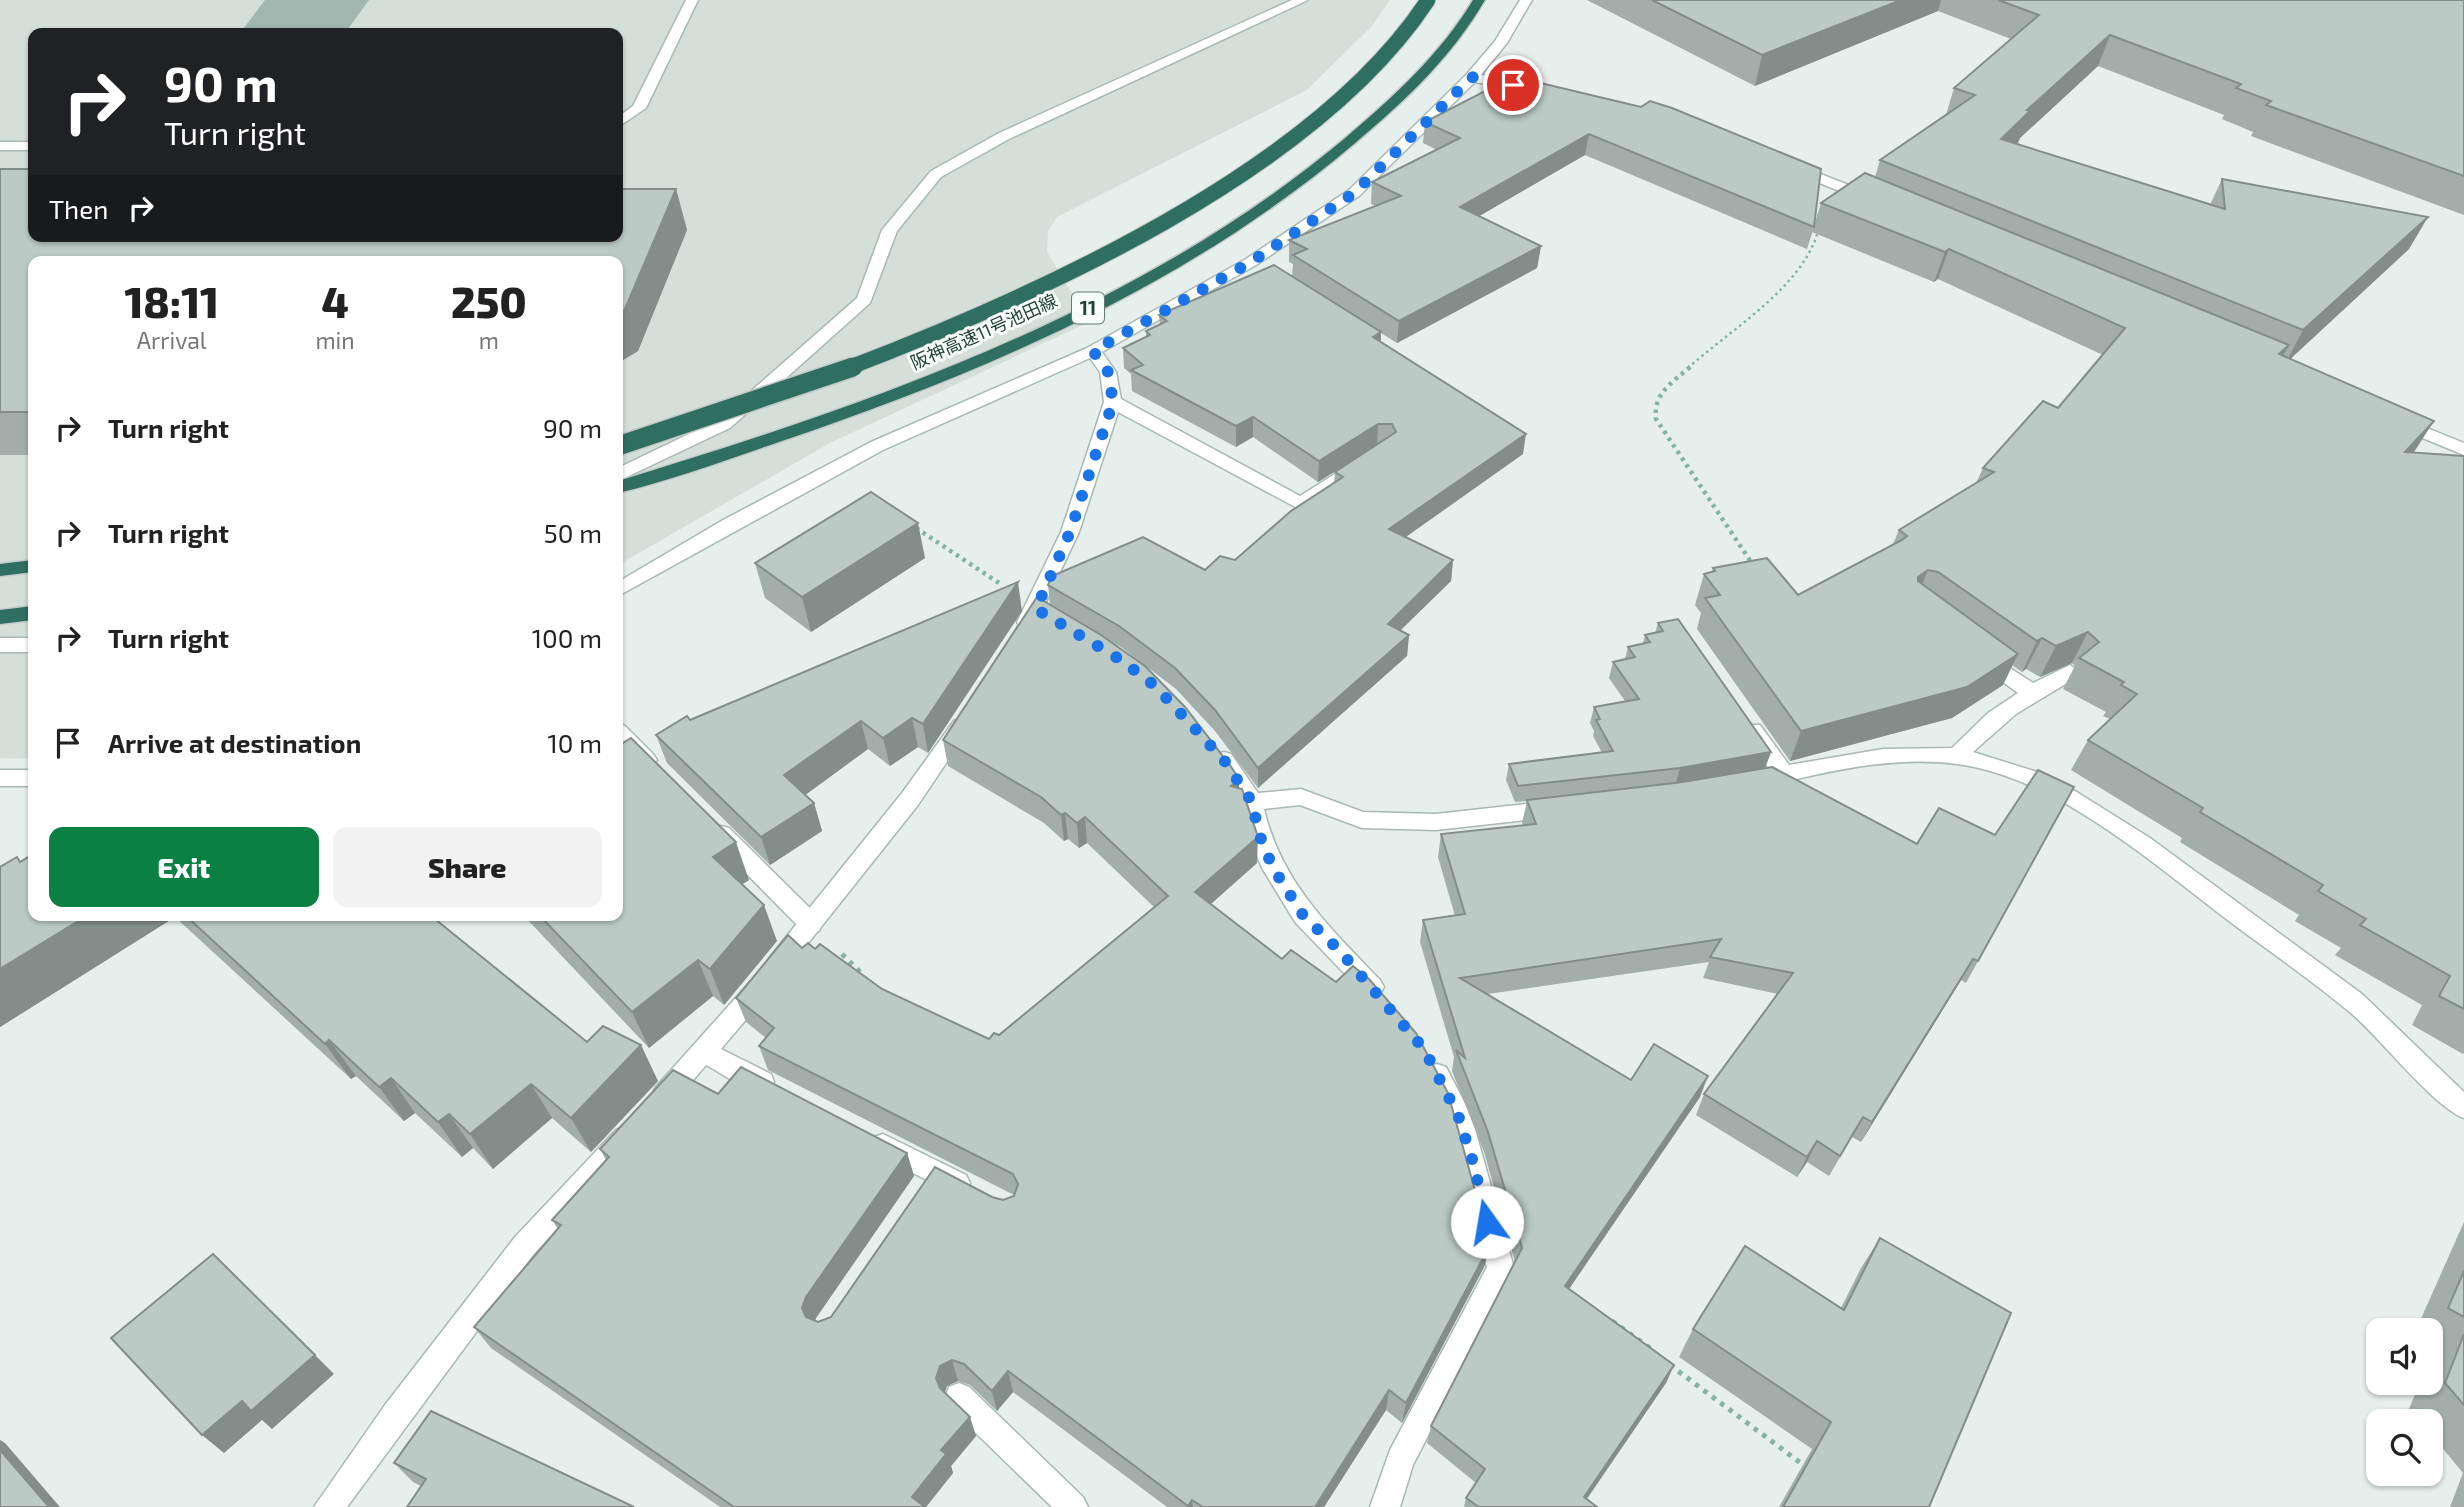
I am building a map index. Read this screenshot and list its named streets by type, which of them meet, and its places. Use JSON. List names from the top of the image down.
{
  "streets": {
    "highway": ["11", "阪神高速11号池田線"]
  },
  "page": {
    "turn": ["90 m", "Turn right"],
    "then": "Then",
    "eta": [
      "18:11",
      "Arrival",
      "4",
      "min",
      "250",
      "m"
    ],
    "list": [
      {
        "name": "Turn right",
        "value": "90 m"
      },
      {
        "name": "Turn right",
        "value": "50 m"
      },
      {
        "name": "Turn right",
        "value": "100 m"
      },
      {
        "name": "Arrive at destination",
        "value": "10 m"
      }
    ],
    "buttons": ["Exit", "Share"]
  }
}
